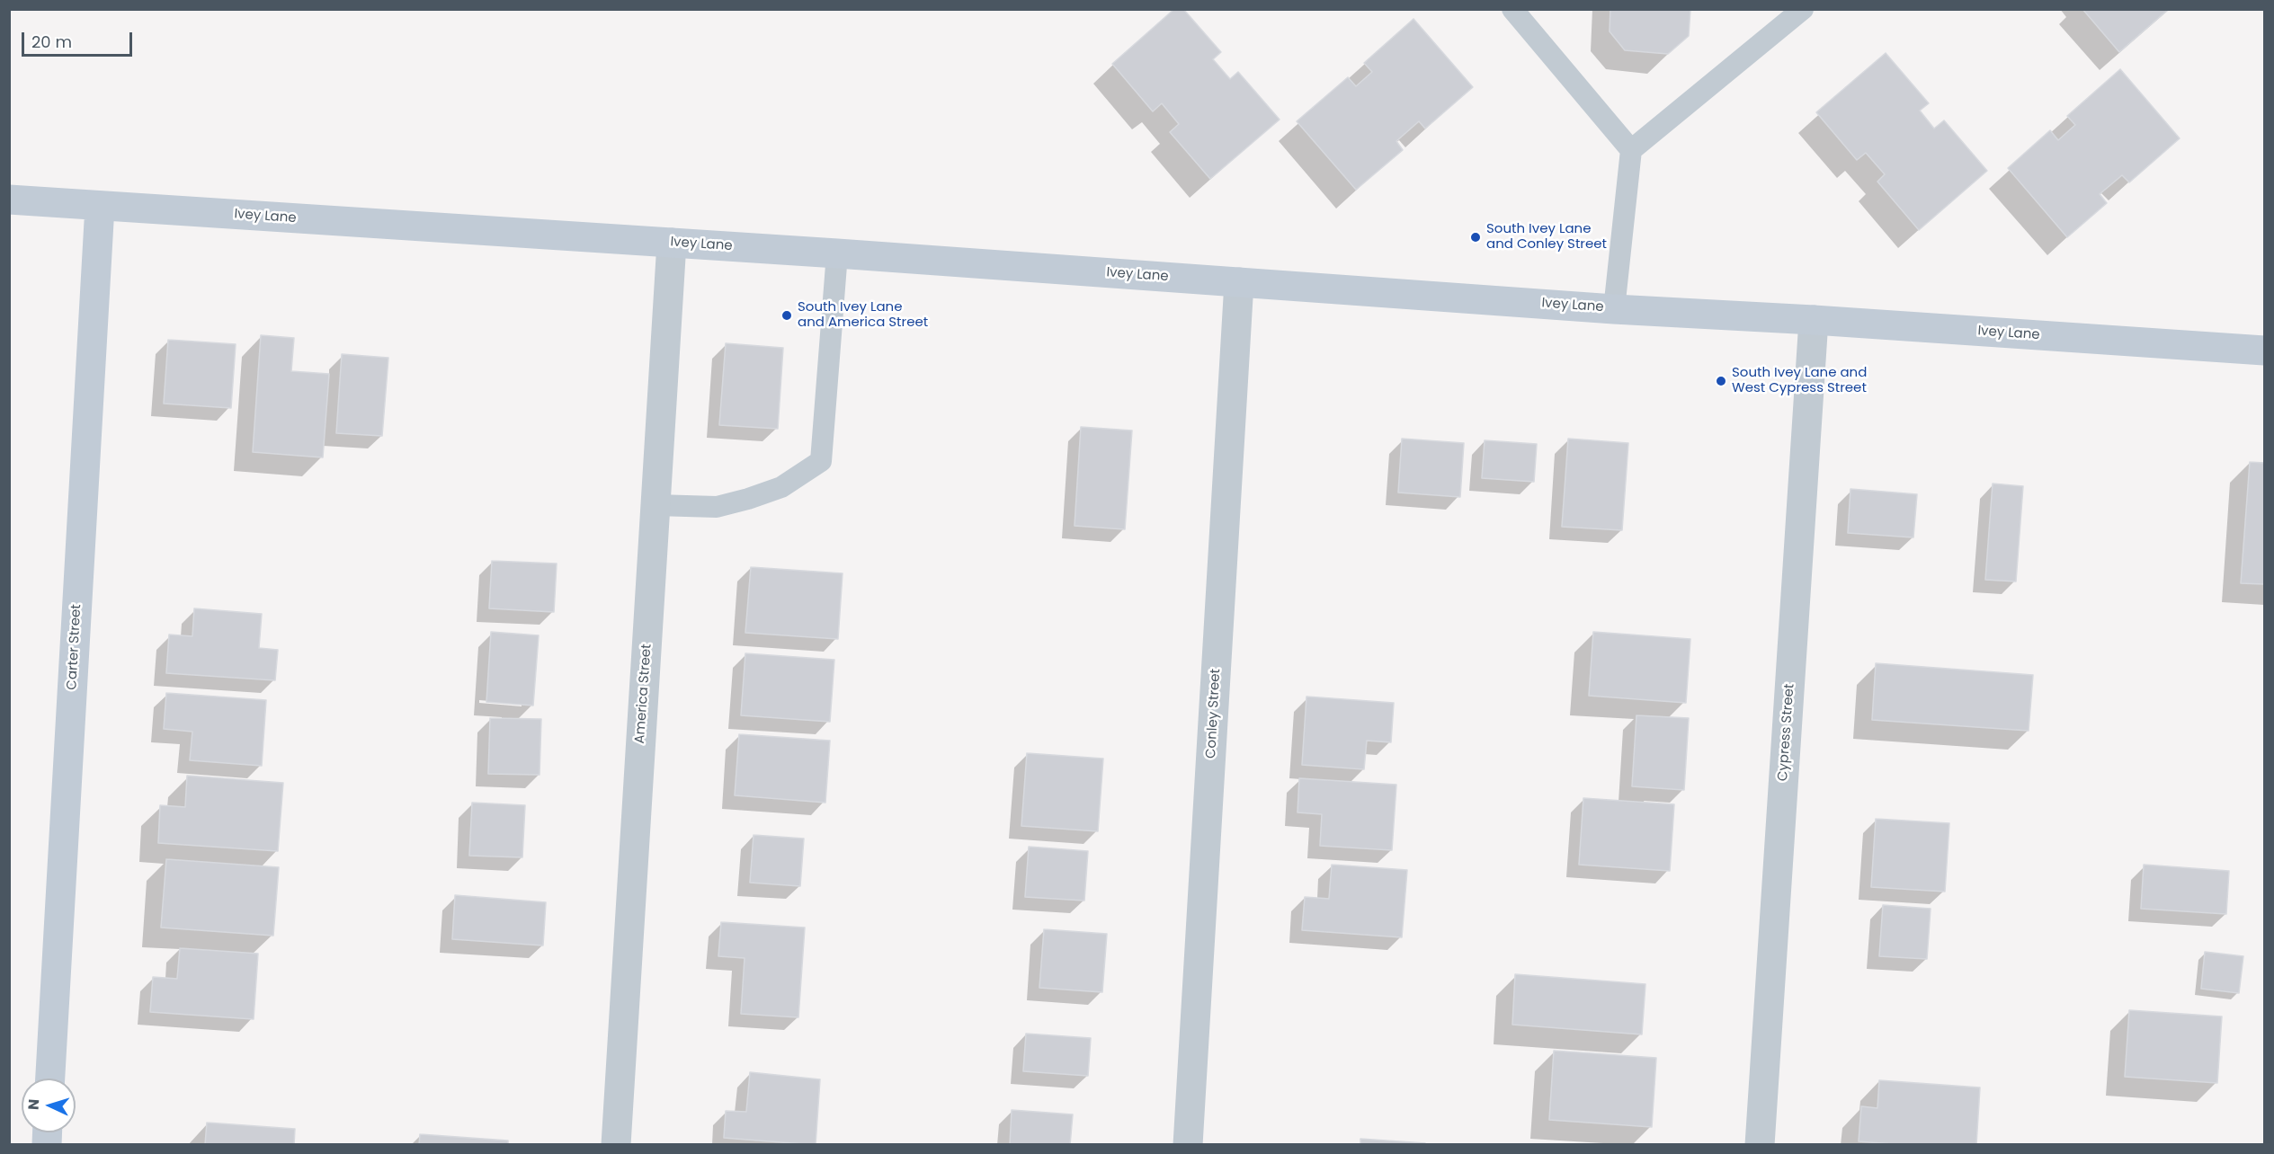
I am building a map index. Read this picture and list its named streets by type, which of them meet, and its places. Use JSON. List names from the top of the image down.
{
  "streets": {
    "street": [
      "Ivey Lane",
      "Carter Street",
      "America Street",
      "Conley Street",
      "Cypress Street"
    ]
  },
  "crossings": [
    ["Ivey Lane", "Carter Street"],
    ["Ivey Lane", "America Street"],
    ["Ivey Lane", "Conley Street"],
    ["Ivey Lane", "Cypress Street"]
  ],
  "places": ["South Ivey Lane and Conley Street", "South Ivey Lane and America Street", "South Ivey Lane and West Cypress Street"],
  "scale_bar": "20 m",
  "north": "left"
}
